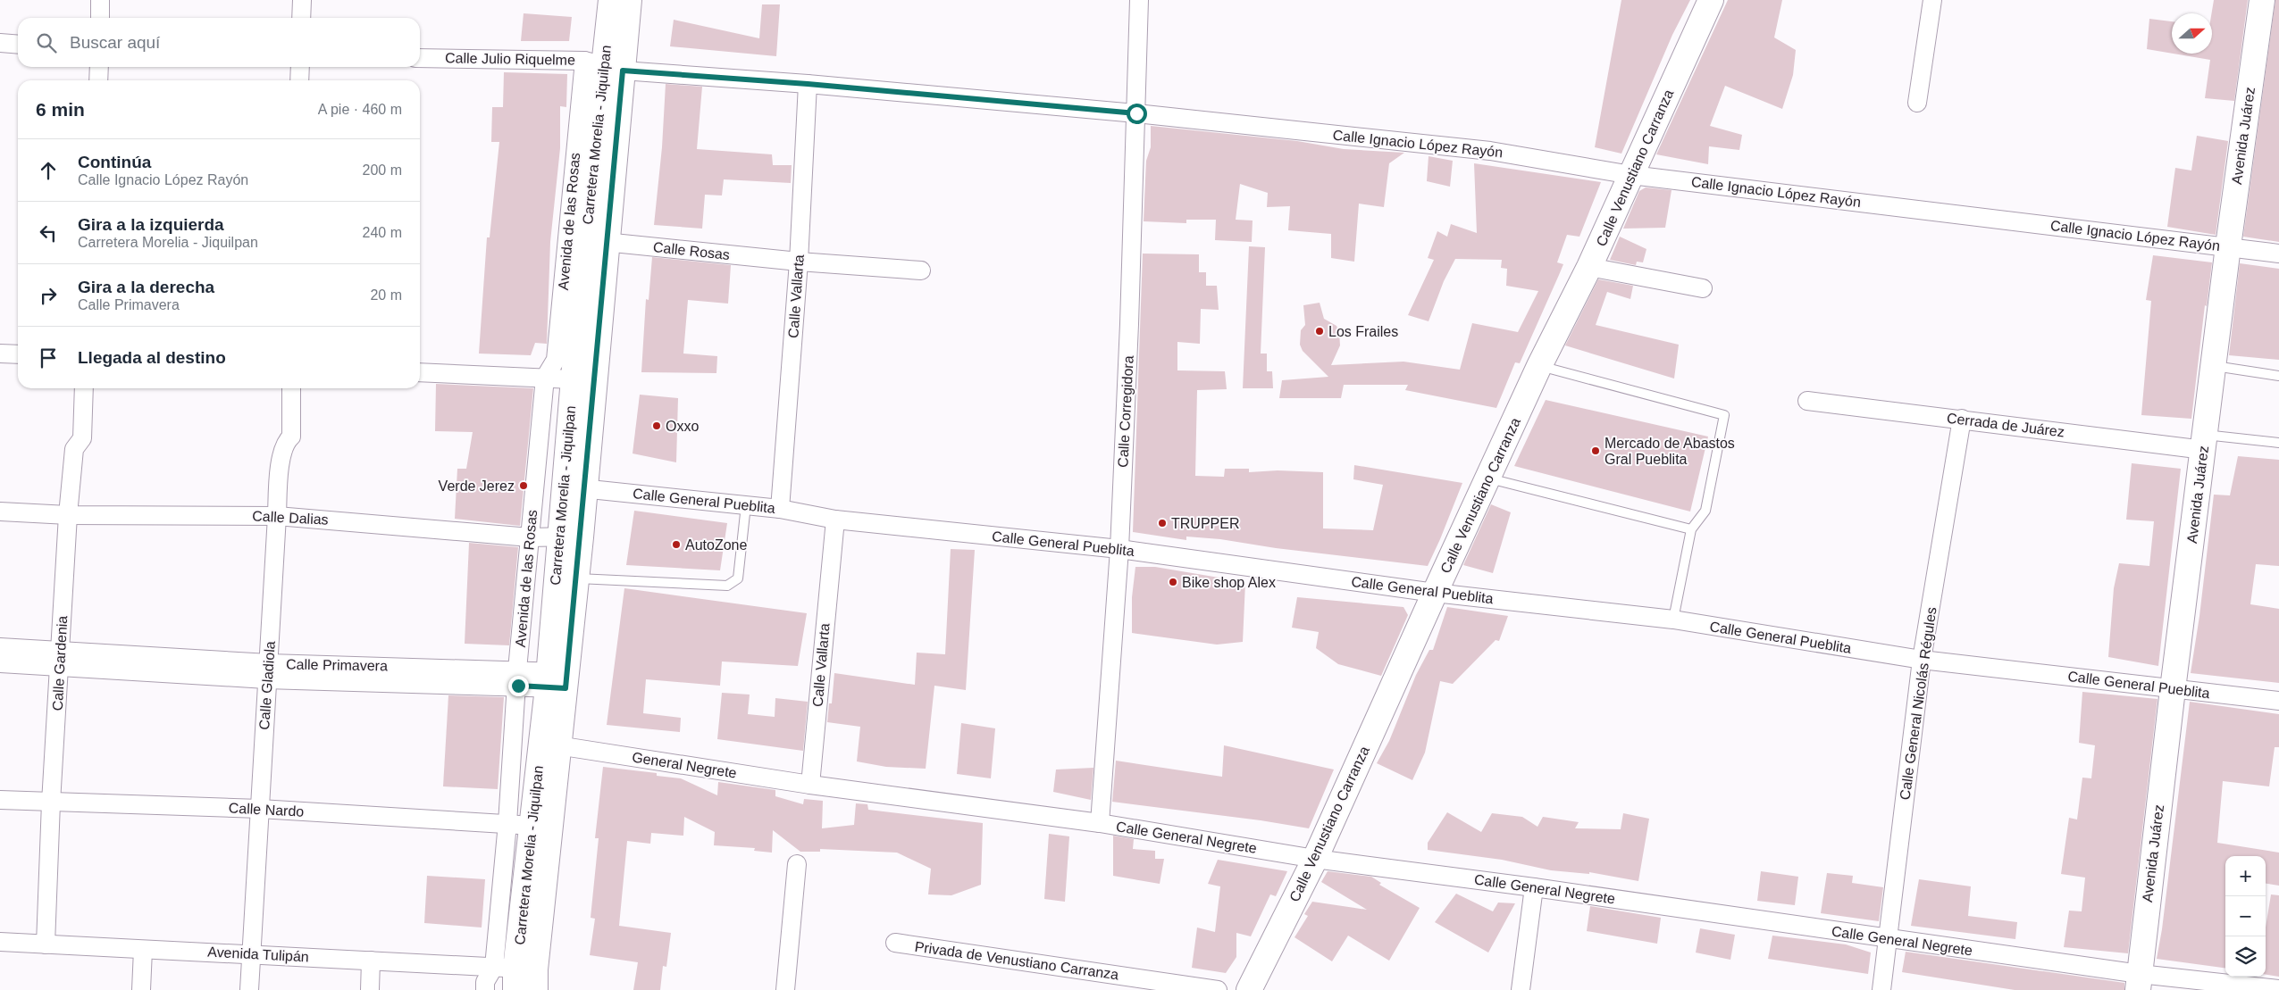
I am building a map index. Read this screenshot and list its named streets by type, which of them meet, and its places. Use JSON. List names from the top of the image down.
{
  "streets": {
    "street": [
      "Calle Julio Riquelme",
      "Carretera Morelia - Jiquilpan",
      "Avenida Juárez",
      "Calle Ignacio López Rayón",
      "Calle Venustiano Carranza",
      "Avenida de las Rosas",
      "Calle Rosas",
      "Calle Vallarta",
      "Calle Corregidora",
      "Cerrada de Juárez",
      "Calle General Pueblita",
      "Calle Dalias",
      "Calle Gardenia",
      "Calle Primavera",
      "Calle Gladiola",
      "Calle General Nicolás Régules",
      "General Negrete",
      "Calle Nardo",
      "Calle General Negrete",
      "Avenida Tulipán",
      "Privada de Venustiano Carranza"
    ]
  },
  "crossings": [
    ["Calle Julio Riquelme", "Carretera Morelia - Jiquilpan"],
    ["Calle Julio Riquelme", "Calle Ignacio López Rayón"],
    ["Calle Julio Riquelme", "Avenida de las Rosas"],
    ["Carretera Morelia - Jiquilpan", "Calle Ignacio López Rayón"],
    ["Carretera Morelia - Jiquilpan", "Avenida de las Rosas"],
    ["Carretera Morelia - Jiquilpan", "Calle Rosas"],
    ["Carretera Morelia - Jiquilpan", "Calle General Pueblita"],
    ["Carretera Morelia - Jiquilpan", "Calle Dalias"],
    ["Carretera Morelia - Jiquilpan", "Calle Primavera"],
    ["Carretera Morelia - Jiquilpan", "General Negrete"],
    ["Carretera Morelia - Jiquilpan", "Calle Nardo"],
    ["Carretera Morelia - Jiquilpan", "Avenida Tulipán"],
    ["Avenida Juárez", "Calle Ignacio López Rayón"],
    ["Avenida Juárez", "Cerrada de Juárez"],
    ["Avenida Juárez", "Calle General Pueblita"],
    ["Avenida Juárez", "Calle General Negrete"],
    ["Calle Ignacio López Rayón", "Calle Venustiano Carranza"],
    ["Calle Ignacio López Rayón", "Avenida de las Rosas"],
    ["Calle Ignacio López Rayón", "Calle Vallarta"],
    ["Calle Ignacio López Rayón", "Calle Corregidora"],
    ["Calle Venustiano Carranza", "Calle General Pueblita"],
    ["Calle Venustiano Carranza", "Calle General Negrete"],
    ["Avenida de las Rosas", "Calle Dalias"],
    ["Avenida de las Rosas", "Calle Primavera"],
    ["Avenida de las Rosas", "Calle Nardo"],
    ["Avenida de las Rosas", "Avenida Tulipán"],
    ["Calle Rosas", "Calle Vallarta"],
    ["Calle Vallarta", "Calle General Pueblita"],
    ["Calle Vallarta", "General Negrete"],
    ["Calle Vallarta", "Calle General Negrete"],
    ["Calle Corregidora", "Calle General Pueblita"],
    ["Calle Corregidora", "Calle General Negrete"],
    ["Cerrada de Juárez", "Calle General Nicolás Régules"],
    ["Calle General Pueblita", "Calle General Nicolás Régules"],
    ["Calle Dalias", "Calle Gardenia"],
    ["Calle Dalias", "Calle Gladiola"],
    ["Calle Gardenia", "Calle Primavera"],
    ["Calle Gardenia", "Calle Nardo"],
    ["Calle Gardenia", "Avenida Tulipán"],
    ["Calle Primavera", "Calle Gladiola"],
    ["Calle Gladiola", "Calle Nardo"],
    ["Calle Gladiola", "Avenida Tulipán"],
    ["Calle General Nicolás Régules", "Calle General Negrete"],
    ["General Negrete", "Calle General Negrete"]
  ],
  "places": [
    "Los Frailes",
    "Oxxo",
    "Mercado de Abastos Gral Pueblita",
    "Verde Jerez",
    "TRUPPER",
    "AutoZone",
    "Bike shop Alex"
  ],
  "north": "right",
  "page": {
    "search": "Buscar aquí",
    "heading": ["6 min", "A pie · 460 m"],
    "list": [
      ["Continúa", "Calle Ignacio López Rayón", "200 m"],
      ["Gira a la izquierda", "Carretera Morelia - Jiquilpan", "240 m"],
      ["Gira a la derecha", "Calle Primavera", "20 m"],
      "Llegada al destino"
    ],
    "map_buttons": ["+", "−"]
  }
}
